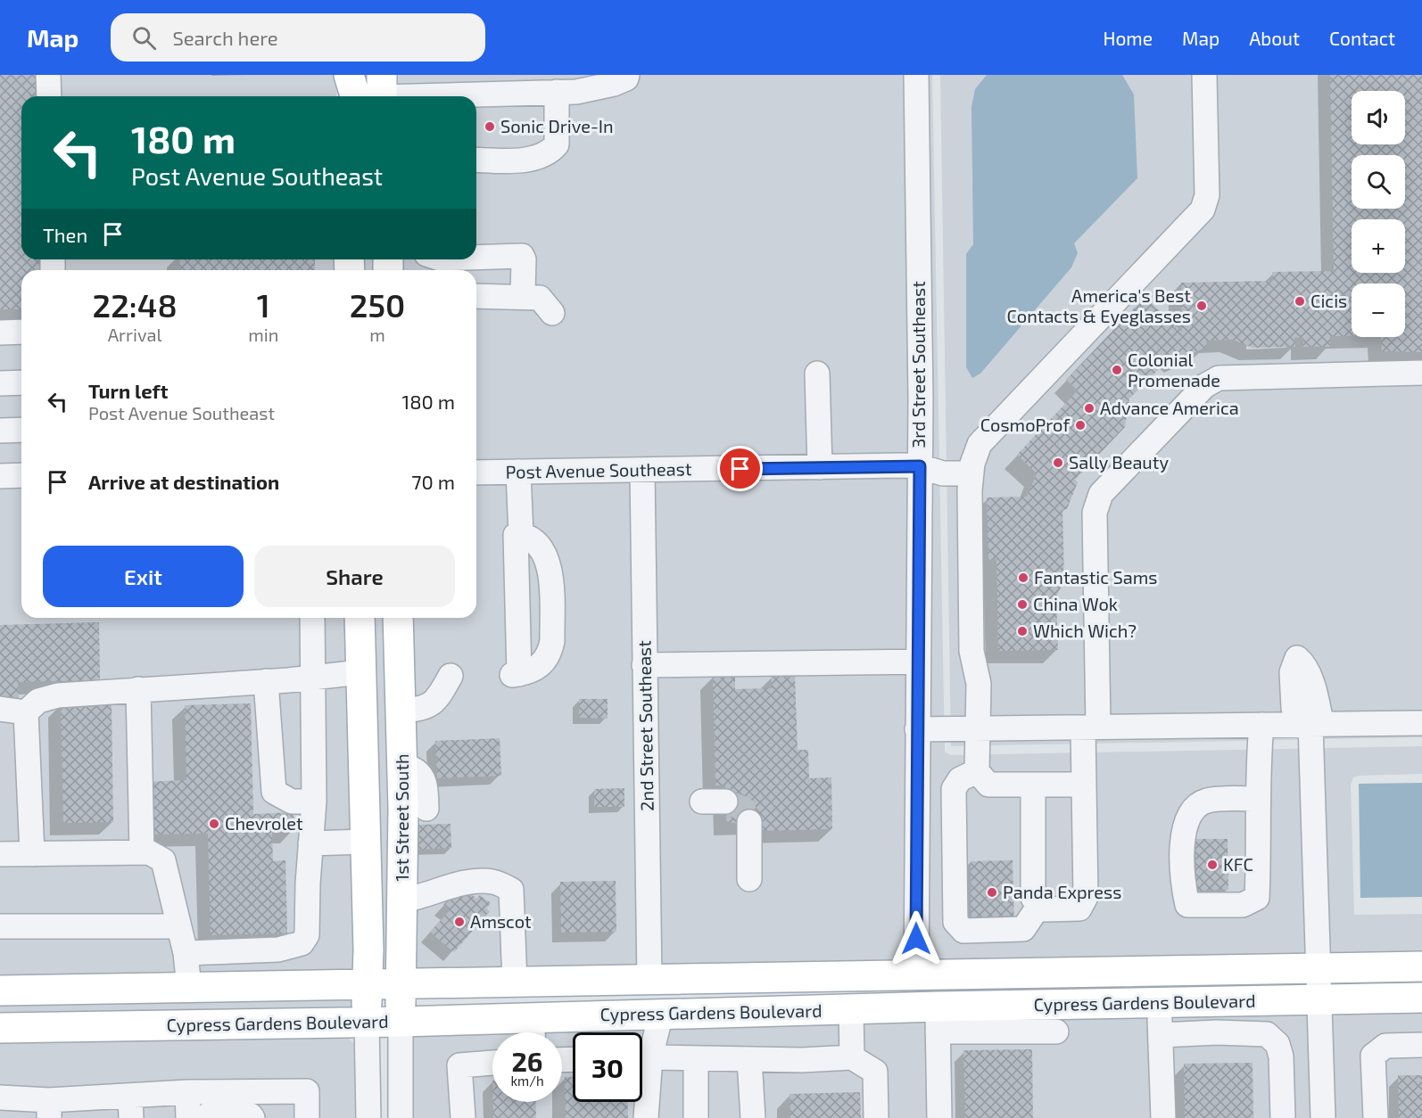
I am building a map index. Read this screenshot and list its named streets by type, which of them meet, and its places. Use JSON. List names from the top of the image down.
{
  "streets": {
    "main road": ["1st Street South", "Cypress Gardens Boulevard"],
    "street": ["3rd Street Southeast", "Post Avenue Southeast", "2nd Street Southeast"]
  },
  "crossings": [
    ["3rd Street Southeast", "Post Avenue Southeast"],
    ["3rd Street Southeast", "Cypress Gardens Boulevard"],
    ["Post Avenue Southeast", "2nd Street Southeast"],
    ["2nd Street Southeast", "Cypress Gardens Boulevard"],
    ["1st Street South", "Cypress Gardens Boulevard"]
  ],
  "places": [
    "Sonic Drive-In",
    "Cicis",
    "America's Best Contacts & Eyeglasses",
    "Colonial Promenade",
    "Advance America",
    "CosmoProf",
    "Sally Beauty",
    "Fantastic Sams",
    "China Wok",
    "Which Wich?",
    "Chevrolet",
    "KFC",
    "Panda Express",
    "Amscot"
  ],
  "page": {
    "header": "Map",
    "search": "Search here",
    "nav": [
      "Home",
      "Map",
      "About",
      "Contact"
    ],
    "map_buttons": ["+", "−"],
    "turn": ["180 m", "Post Avenue Southeast"],
    "then": "Then",
    "eta": [
      "22:48",
      "Arrival",
      "1",
      "min",
      "250",
      "m"
    ],
    "list": [
      {
        "name": "Turn left",
        "note": "Post Avenue Southeast",
        "value": "180 m"
      },
      {
        "name": "Arrive at destination",
        "value": "70 m"
      }
    ],
    "buttons": ["Exit", "Share"],
    "speed": "26 km/h",
    "limit": "30"
  }
}
